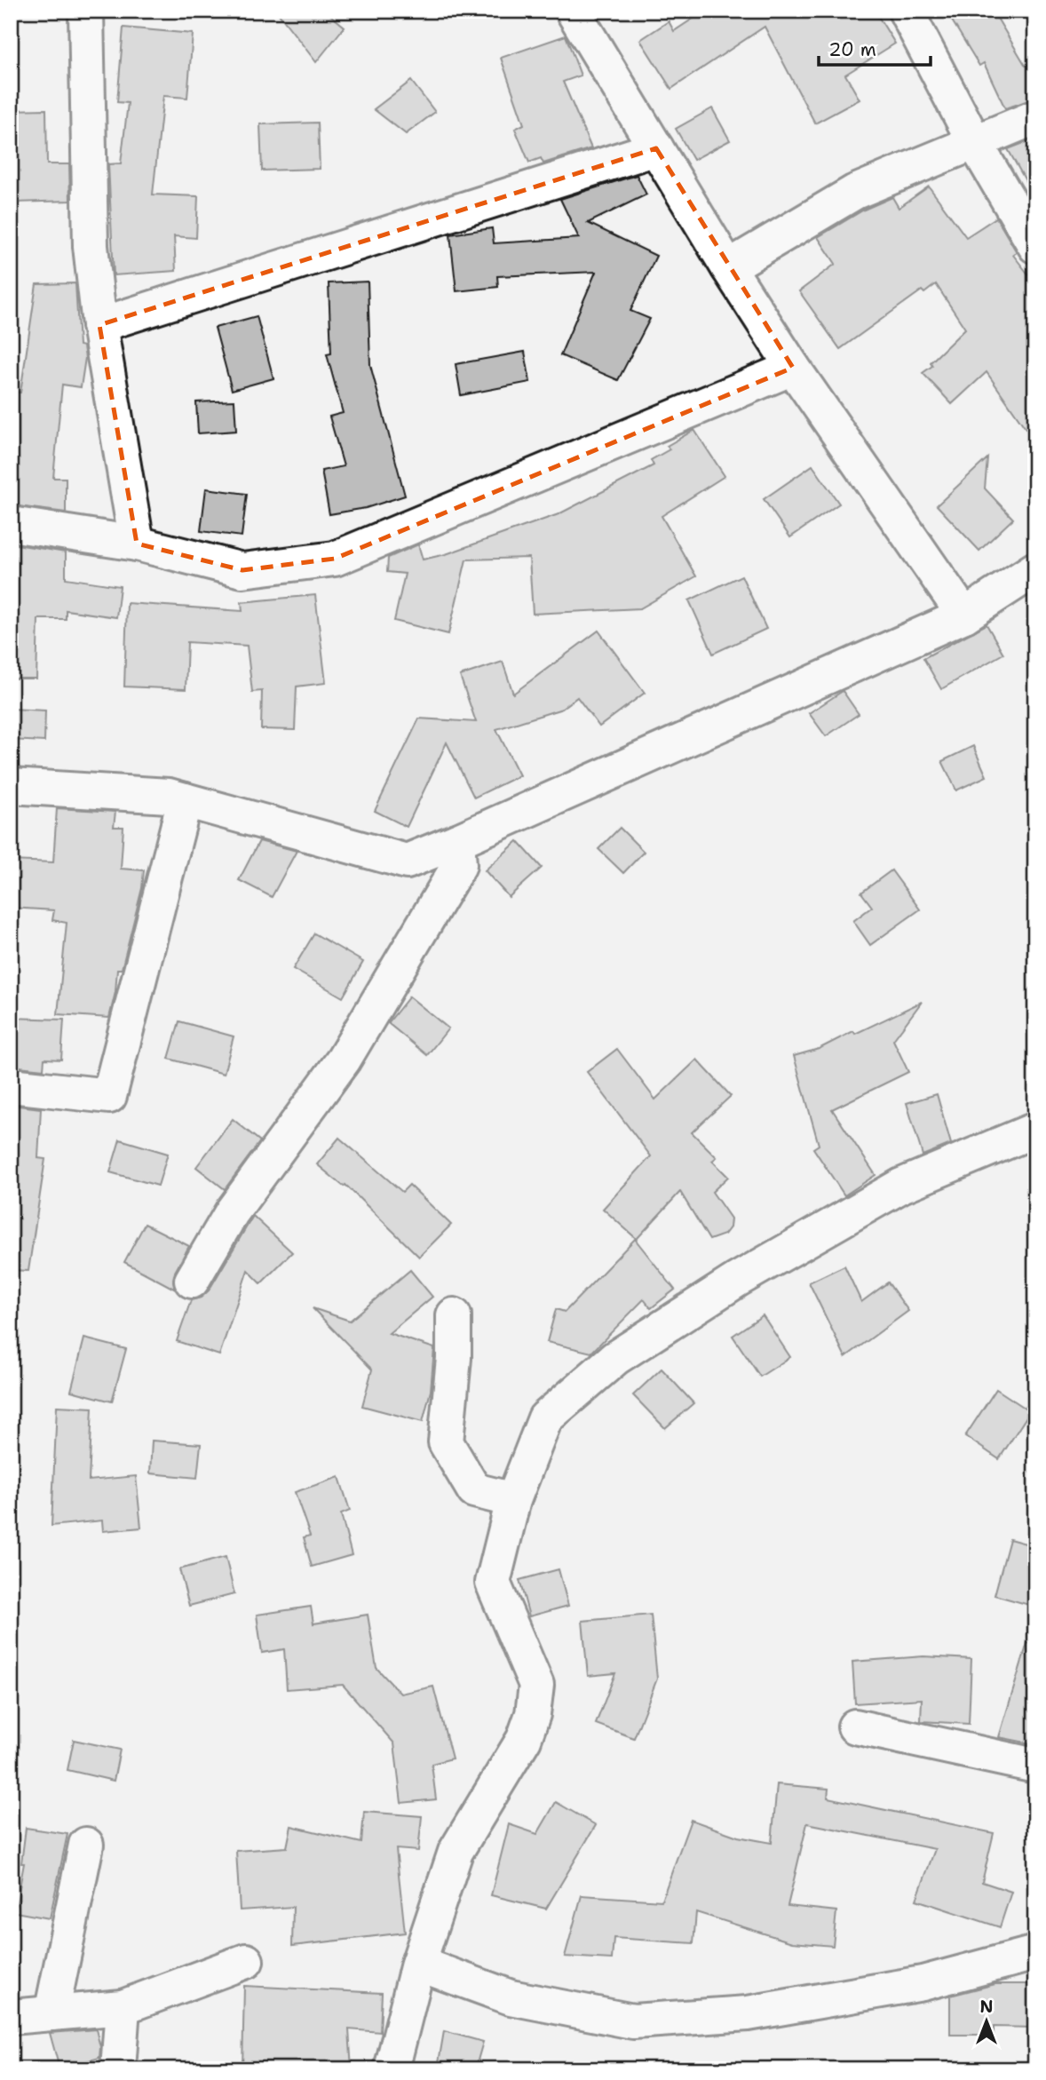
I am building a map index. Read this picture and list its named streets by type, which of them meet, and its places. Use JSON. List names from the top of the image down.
{
  "scale_bar": "20 m",
  "north": "top"
}
